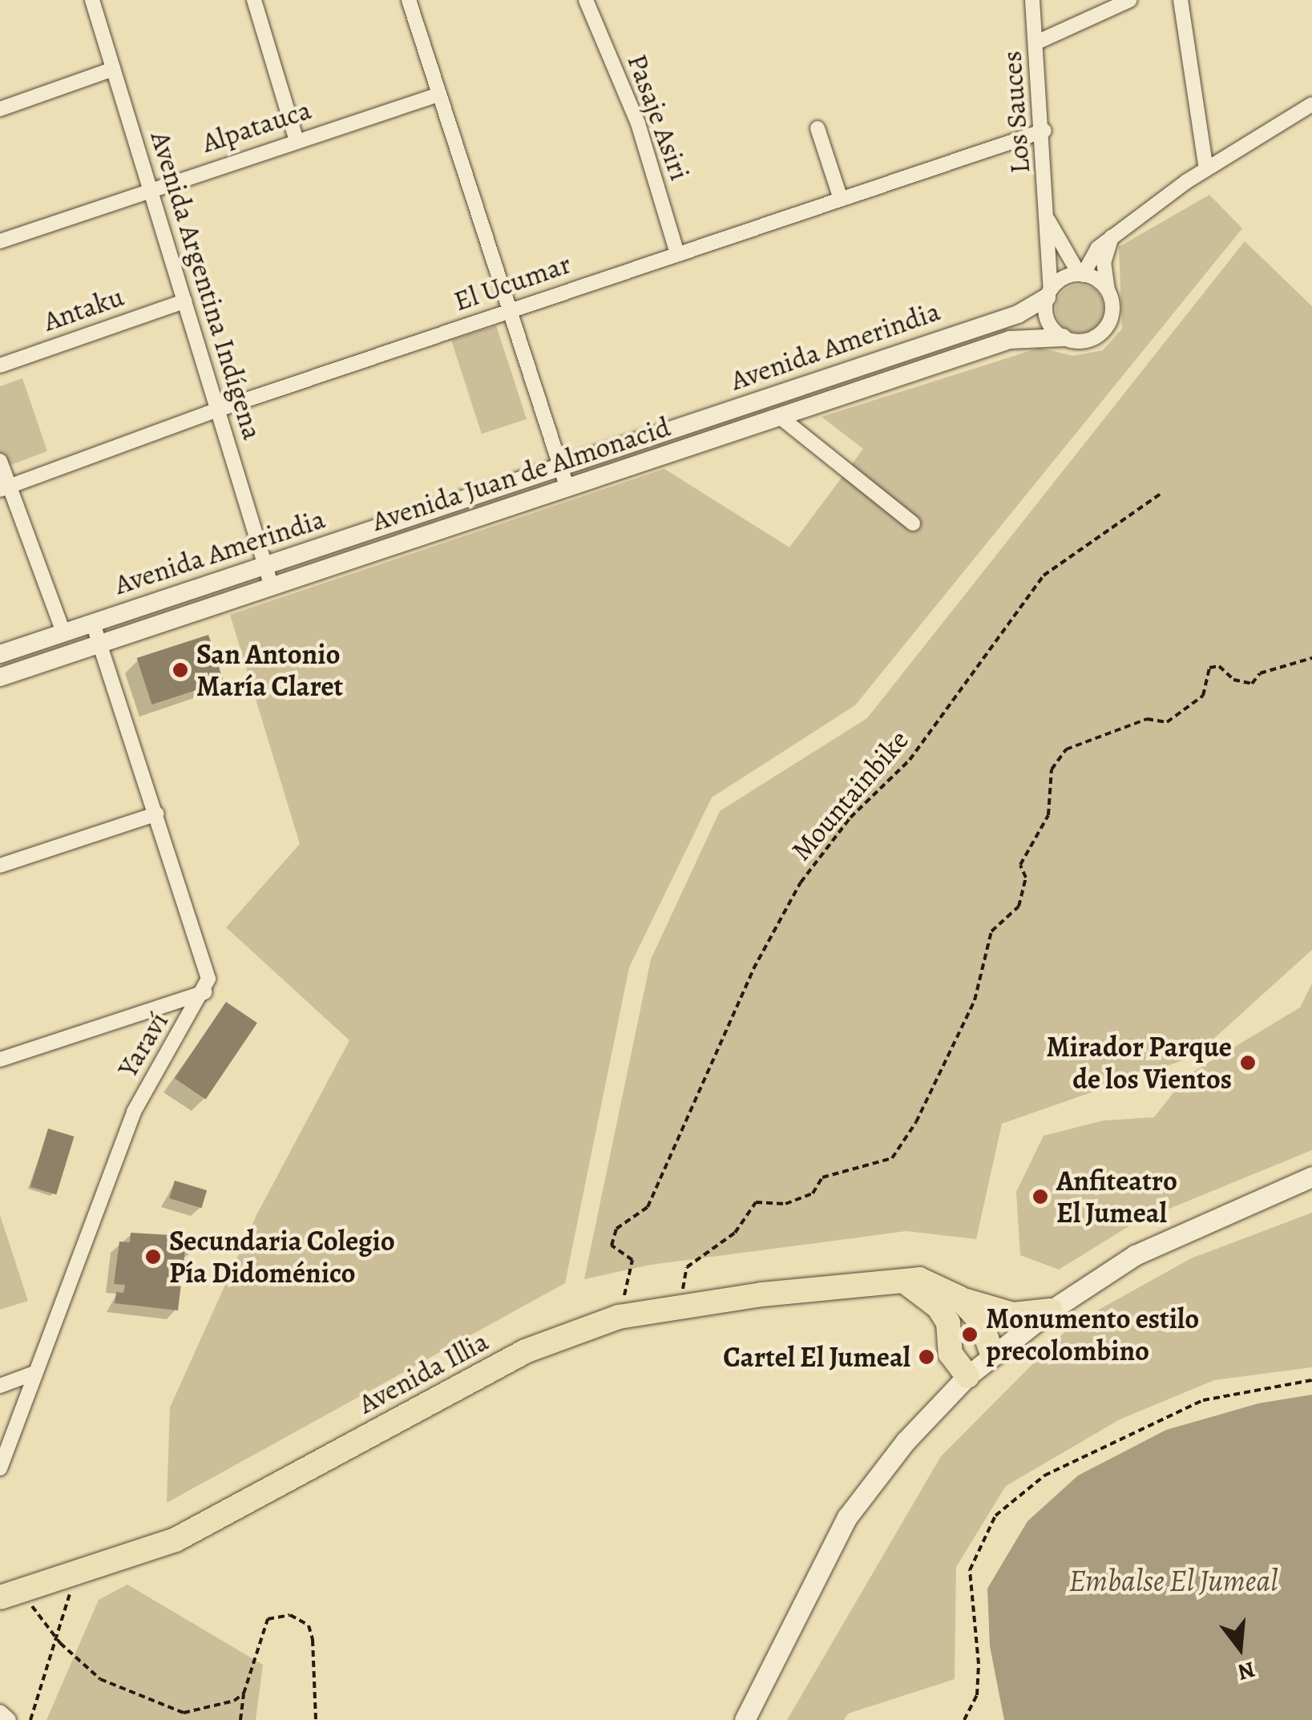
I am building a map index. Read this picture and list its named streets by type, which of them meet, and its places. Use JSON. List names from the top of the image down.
{
  "streets": {
    "main road": ["Avenida Illia"],
    "street": [
      "Los Sauces",
      "Pasaje Asiri",
      "Alpatauca",
      "El Ucumar",
      "Avenida Argentina Indígena",
      "Antaku",
      "Avenida Amerindia",
      "Avenida Juan de Almonacid",
      "Yaraví"
    ],
    "path": ["Mountainbike"]
  },
  "crossings": [
    ["Los Sauces", "El Ucumar"],
    ["Los Sauces", "Avenida Amerindia"],
    ["Los Sauces", "Avenida Juan de Almonacid"],
    ["Pasaje Asiri", "El Ucumar"],
    ["Alpatauca", "Avenida Argentina Indígena"],
    ["El Ucumar", "Avenida Argentina Indígena"],
    ["Avenida Argentina Indígena", "Antaku"],
    ["Avenida Argentina Indígena", "Avenida Amerindia"],
    ["Avenida Argentina Indígena", "Avenida Juan de Almonacid"],
    ["Avenida Amerindia", "Avenida Juan de Almonacid"]
  ],
  "water": ["Embalse El Jumeal"],
  "places": [
    "San Antonio María Claret",
    "Mirador Parque de los Vientos",
    "Anfiteatro El Jumeal",
    "Secundaria Colegio Pía Didoménico",
    "Monumento estilo precolombino",
    "Cartel El Jumeal"
  ],
  "north": "bottom"
}
